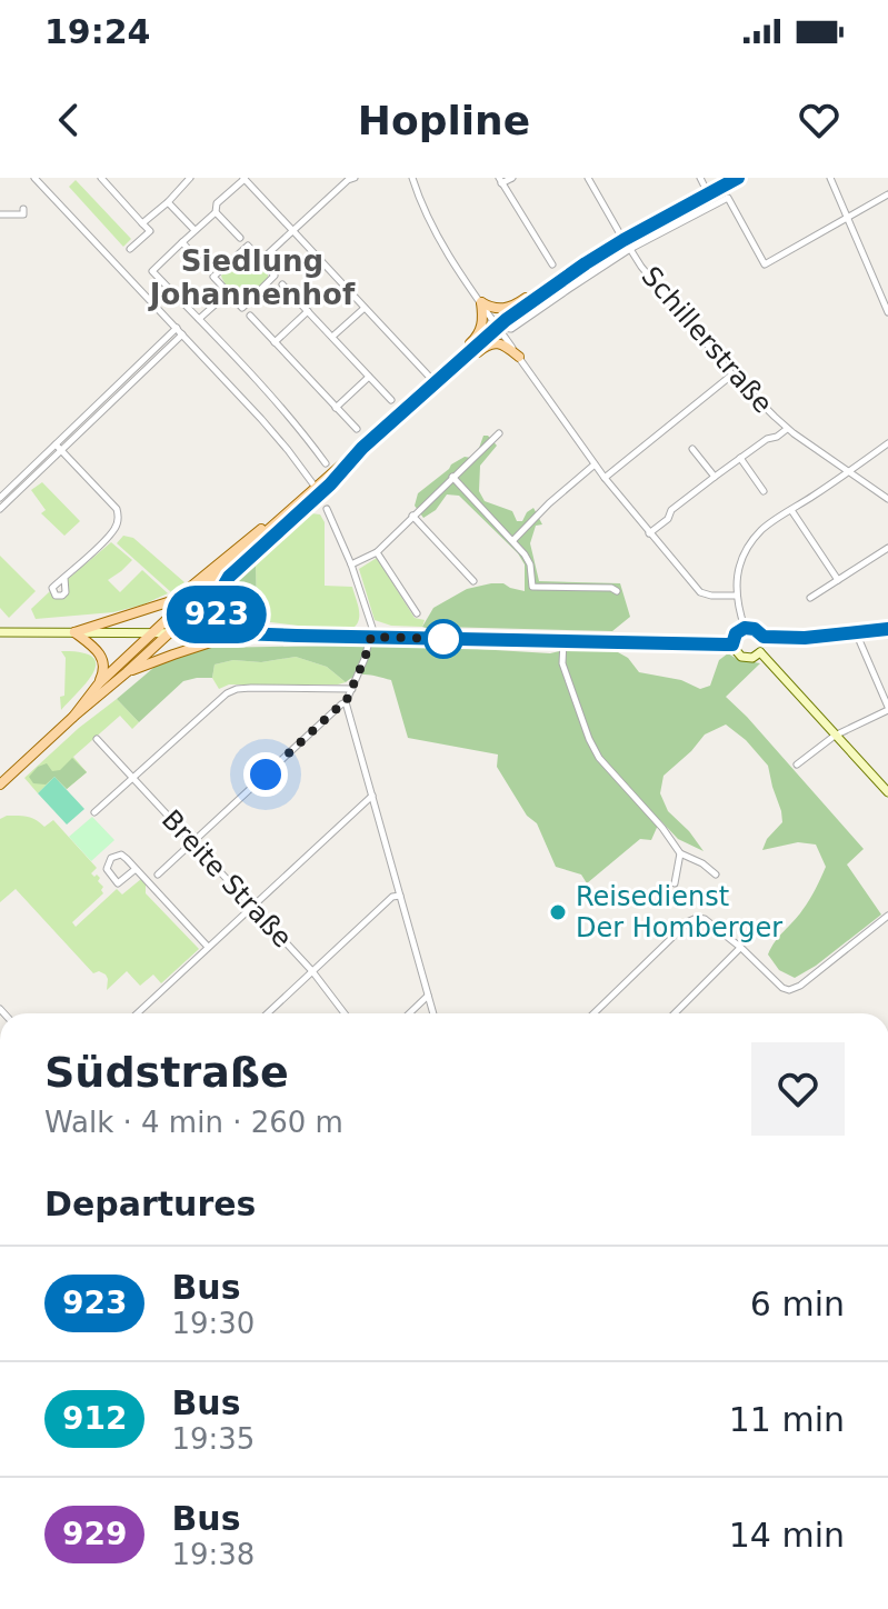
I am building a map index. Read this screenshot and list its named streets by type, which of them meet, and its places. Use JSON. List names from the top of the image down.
{
  "streets": {
    "street": ["Schillerstraße", "Breite Straße"]
  },
  "districts": ["Siedlung Johannenhof"],
  "places": ["Reisedienst Der Homberger"],
  "lines": ["bus line 923"],
  "page": {
    "status": "19:24",
    "header": "Hopline",
    "on_map": "923",
    "heading": [
      ["Südstraße", "Walk · 4 min · 260 m"],
      "Departures"
    ],
    "list": [
      {
        "mark": "923",
        "name": "Bus",
        "note": "19:30",
        "value": "6 min"
      },
      {
        "mark": "912",
        "name": "Bus",
        "note": "19:35",
        "value": "11 min"
      },
      {
        "mark": "929",
        "name": "Bus",
        "note": "19:38",
        "value": "14 min"
      }
    ]
  }
}
